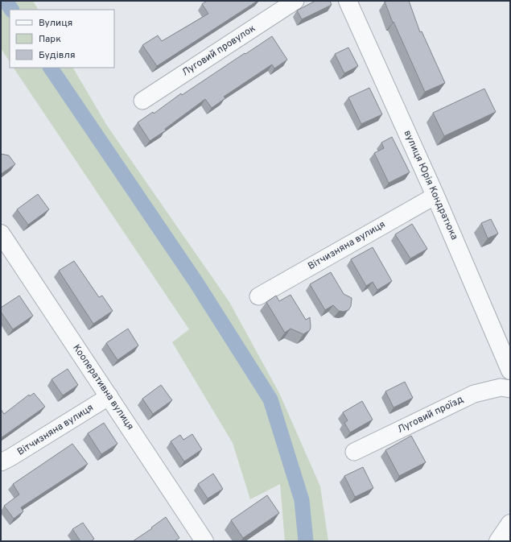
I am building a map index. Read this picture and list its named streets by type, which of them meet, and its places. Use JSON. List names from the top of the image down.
{
  "streets": {
    "street": [
      "Луговий провулок",
      "вулиця Юрія Кондратюка",
      "Вітчизняна вулиця",
      "Кооперативна вулиця",
      "Луговий проїзд"
    ]
  },
  "crossings": [
    ["вулиця Юрія Кондратюка", "Вітчизняна вулиця"],
    ["Вітчизняна вулиця", "Кооперативна вулиця"]
  ],
  "legend": ["Вулиця", "Парк", "Будівля"]
}
